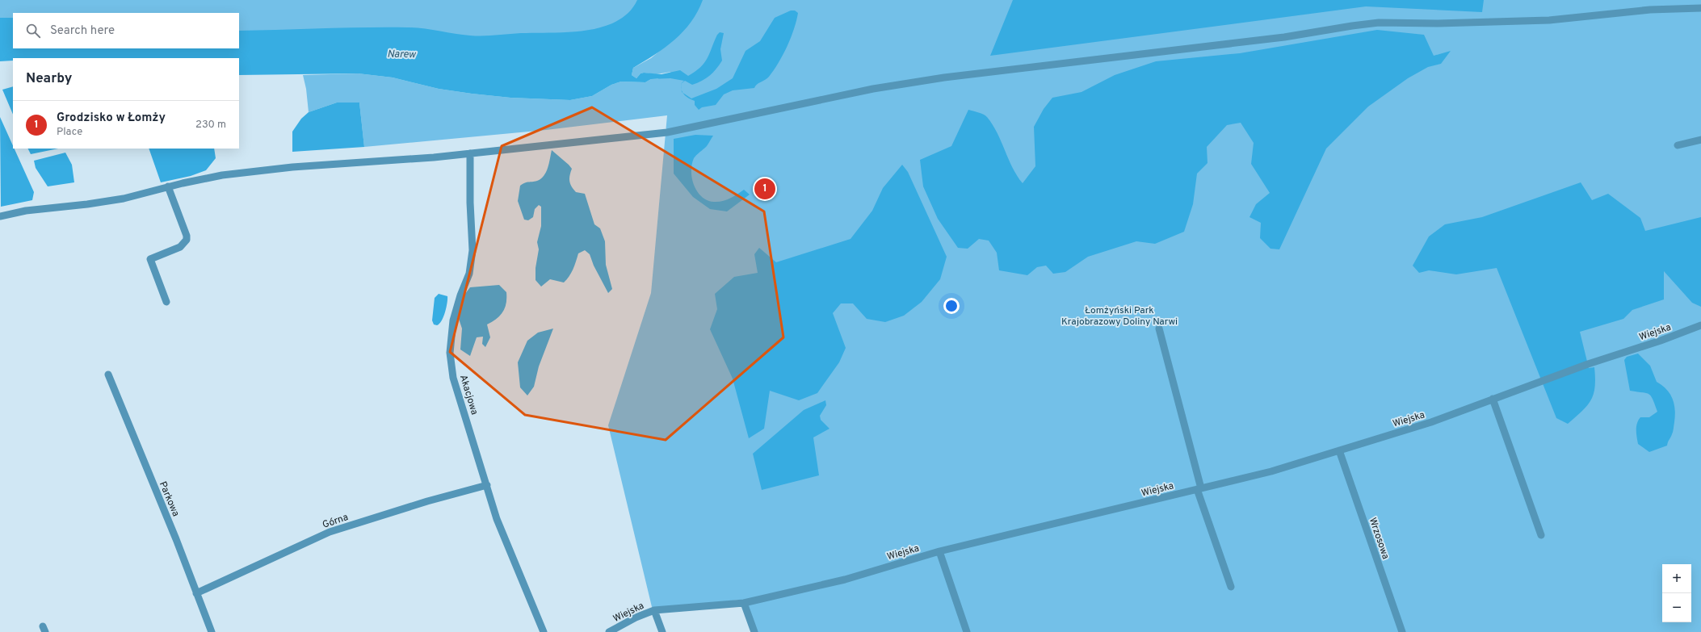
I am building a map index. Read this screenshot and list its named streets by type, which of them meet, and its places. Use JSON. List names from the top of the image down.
{
  "streets": {
    "street": [
      "Wiejska",
      "Akacjowa",
      "Parkowa",
      "Górna",
      "Wrzosowa"
    ]
  },
  "crossings": [
    ["Wiejska", "Wrzosowa"],
    ["Akacjowa", "Górna"],
    ["Parkowa", "Górna"]
  ],
  "water": ["Narew"],
  "parks": ["Łomżyński Park Krajobrazowy Doliny Narwi"],
  "page": {
    "search": "Search here",
    "heading": "Nearby",
    "list": [
      {
        "mark": "1",
        "name": "Grodzisko w Łomży",
        "note": "Place",
        "value": "230 m"
      }
    ],
    "pins": "1",
    "map_buttons": ["+", "−"]
  }
}
